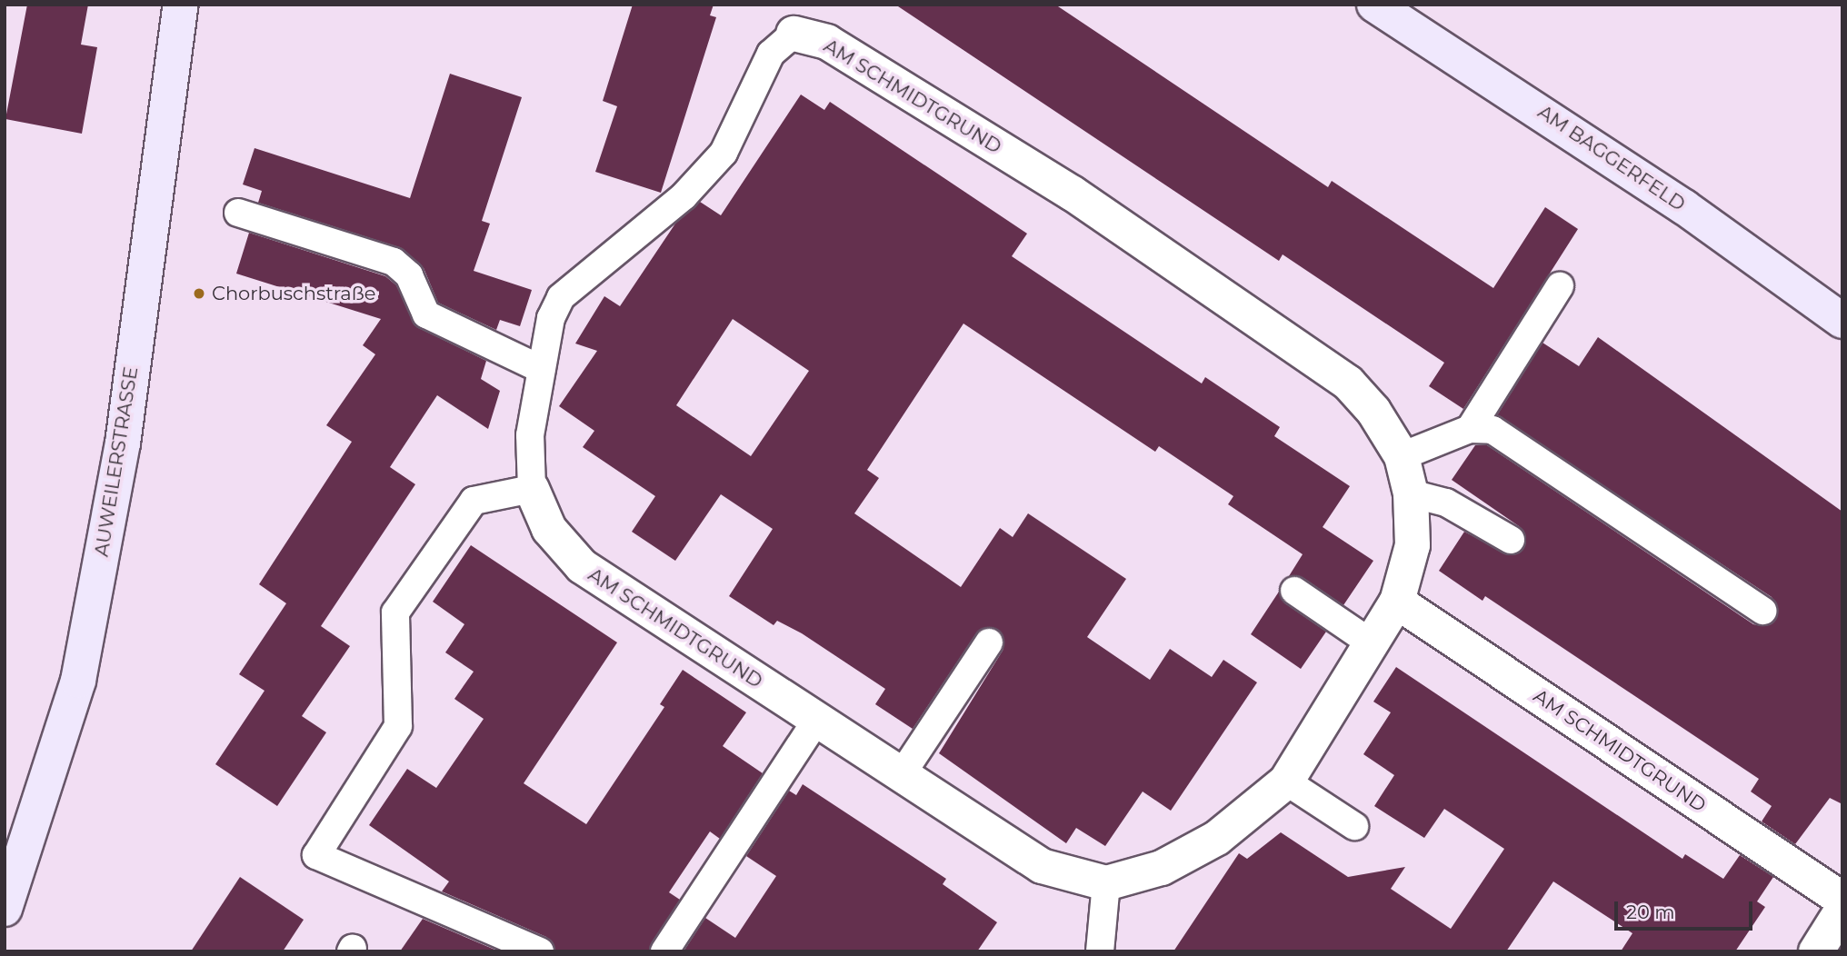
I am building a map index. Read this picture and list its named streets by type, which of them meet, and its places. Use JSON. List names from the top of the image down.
{
  "streets": {
    "street": ["AM SCHMIDTGRUND", "AM BAGGERFELD", "AUWEILERSTRASSE"]
  },
  "places": ["Chorbuschstraße"],
  "scale_bar": "20 m"
}
